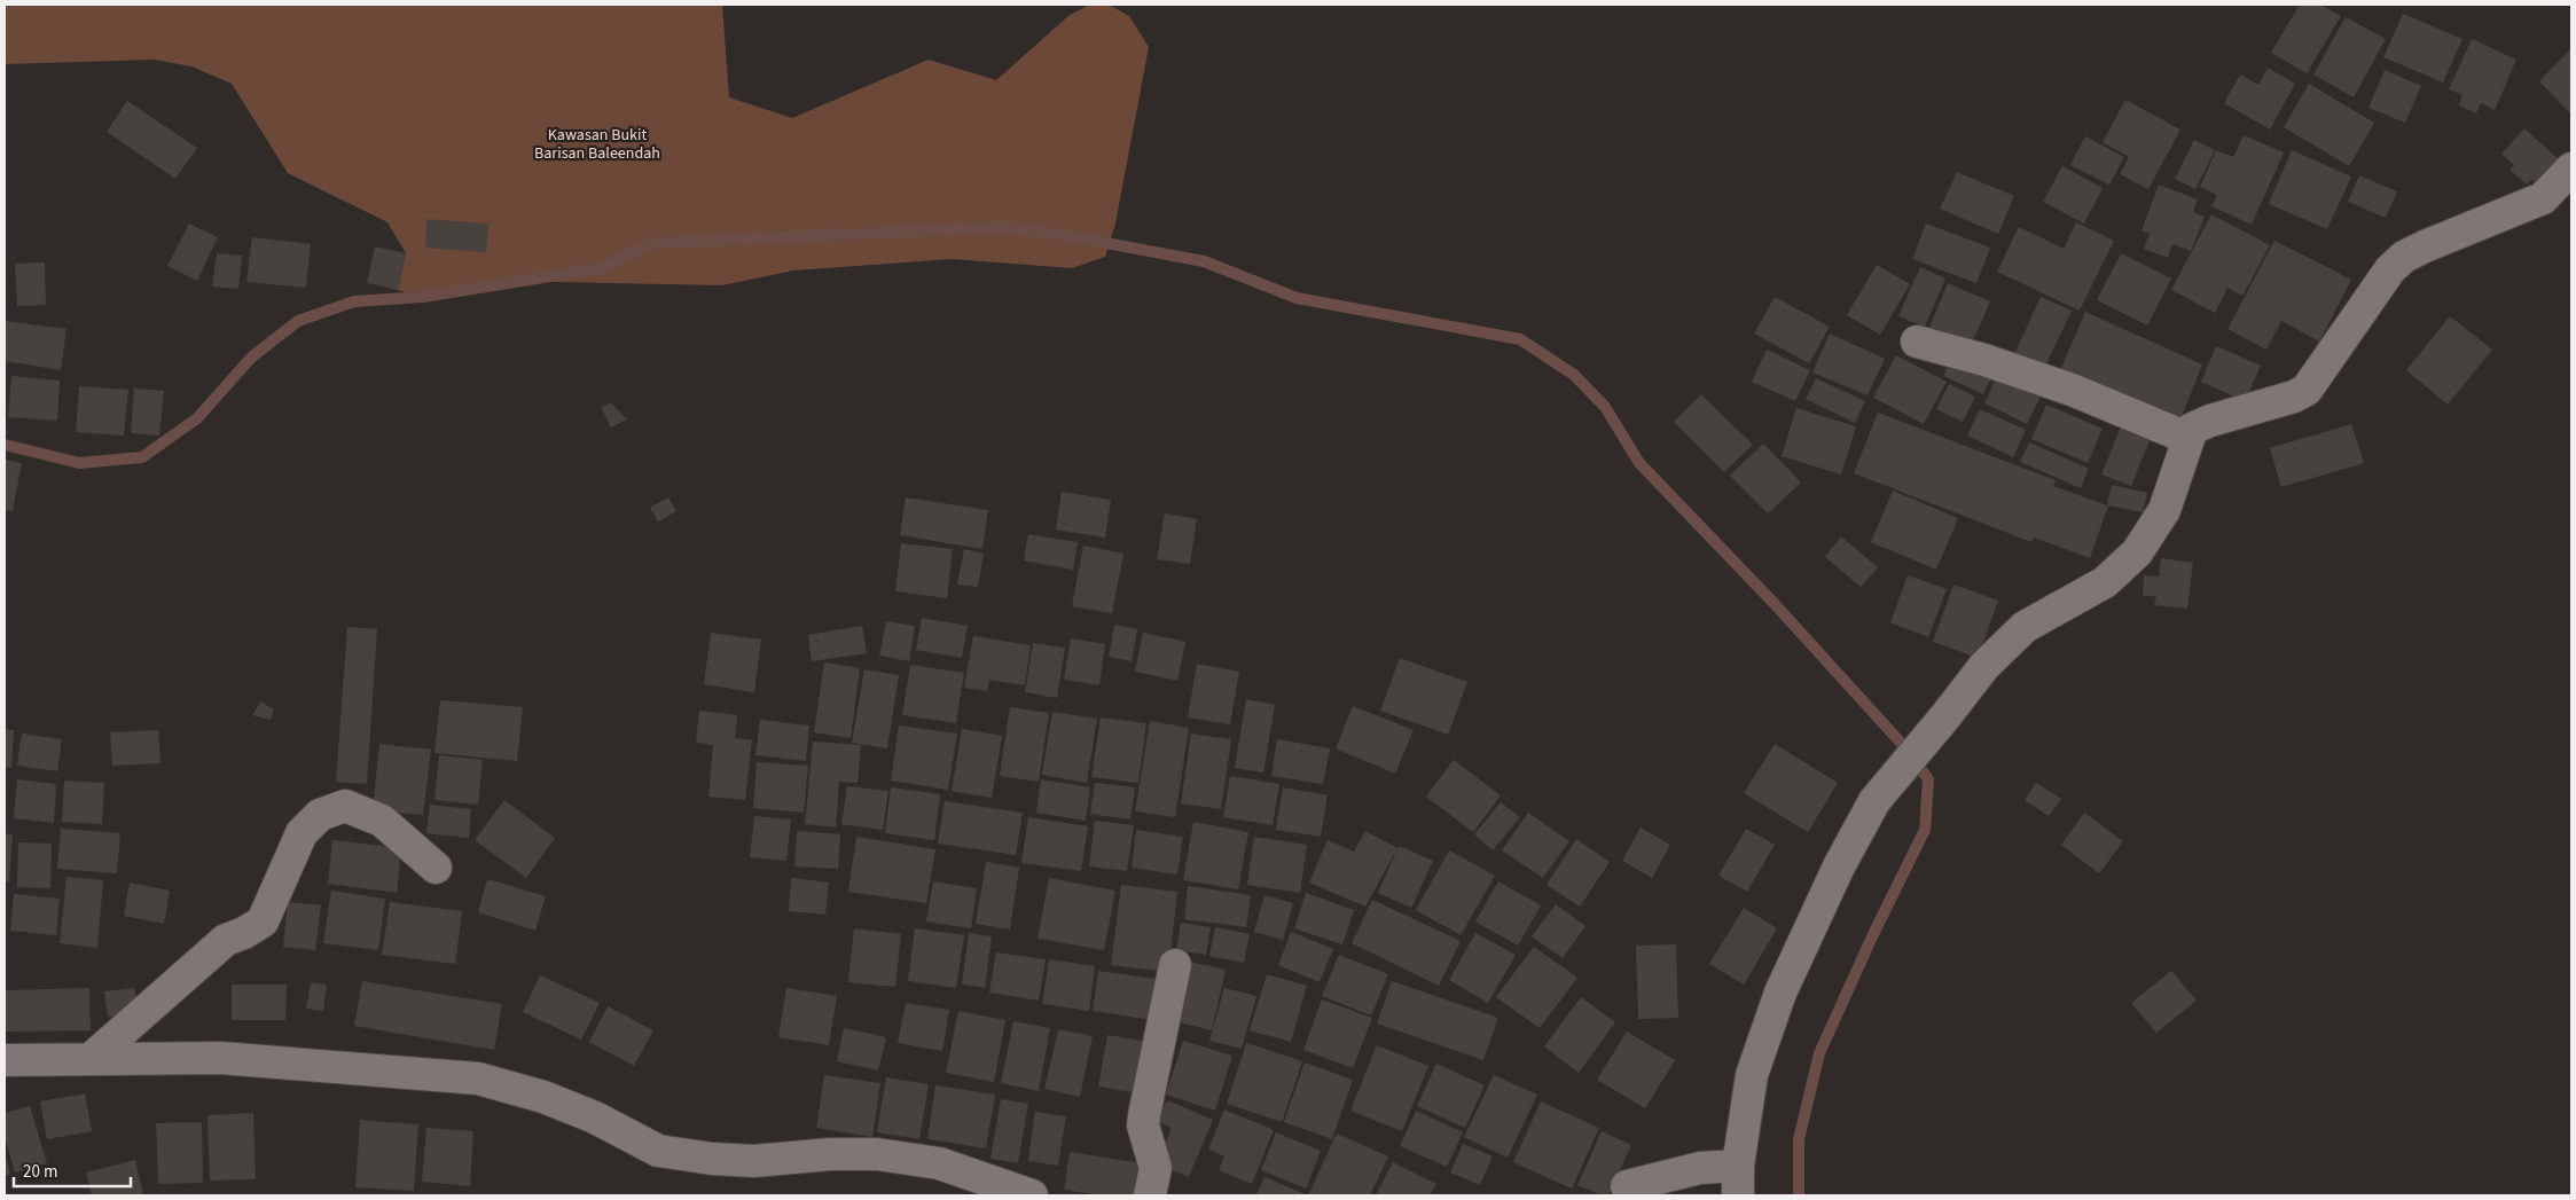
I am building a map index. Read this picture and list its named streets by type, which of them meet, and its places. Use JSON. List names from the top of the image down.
{
  "parks": ["Kawasan Bukit Barisan Baleendah"],
  "scale_bar": "20 m"
}
